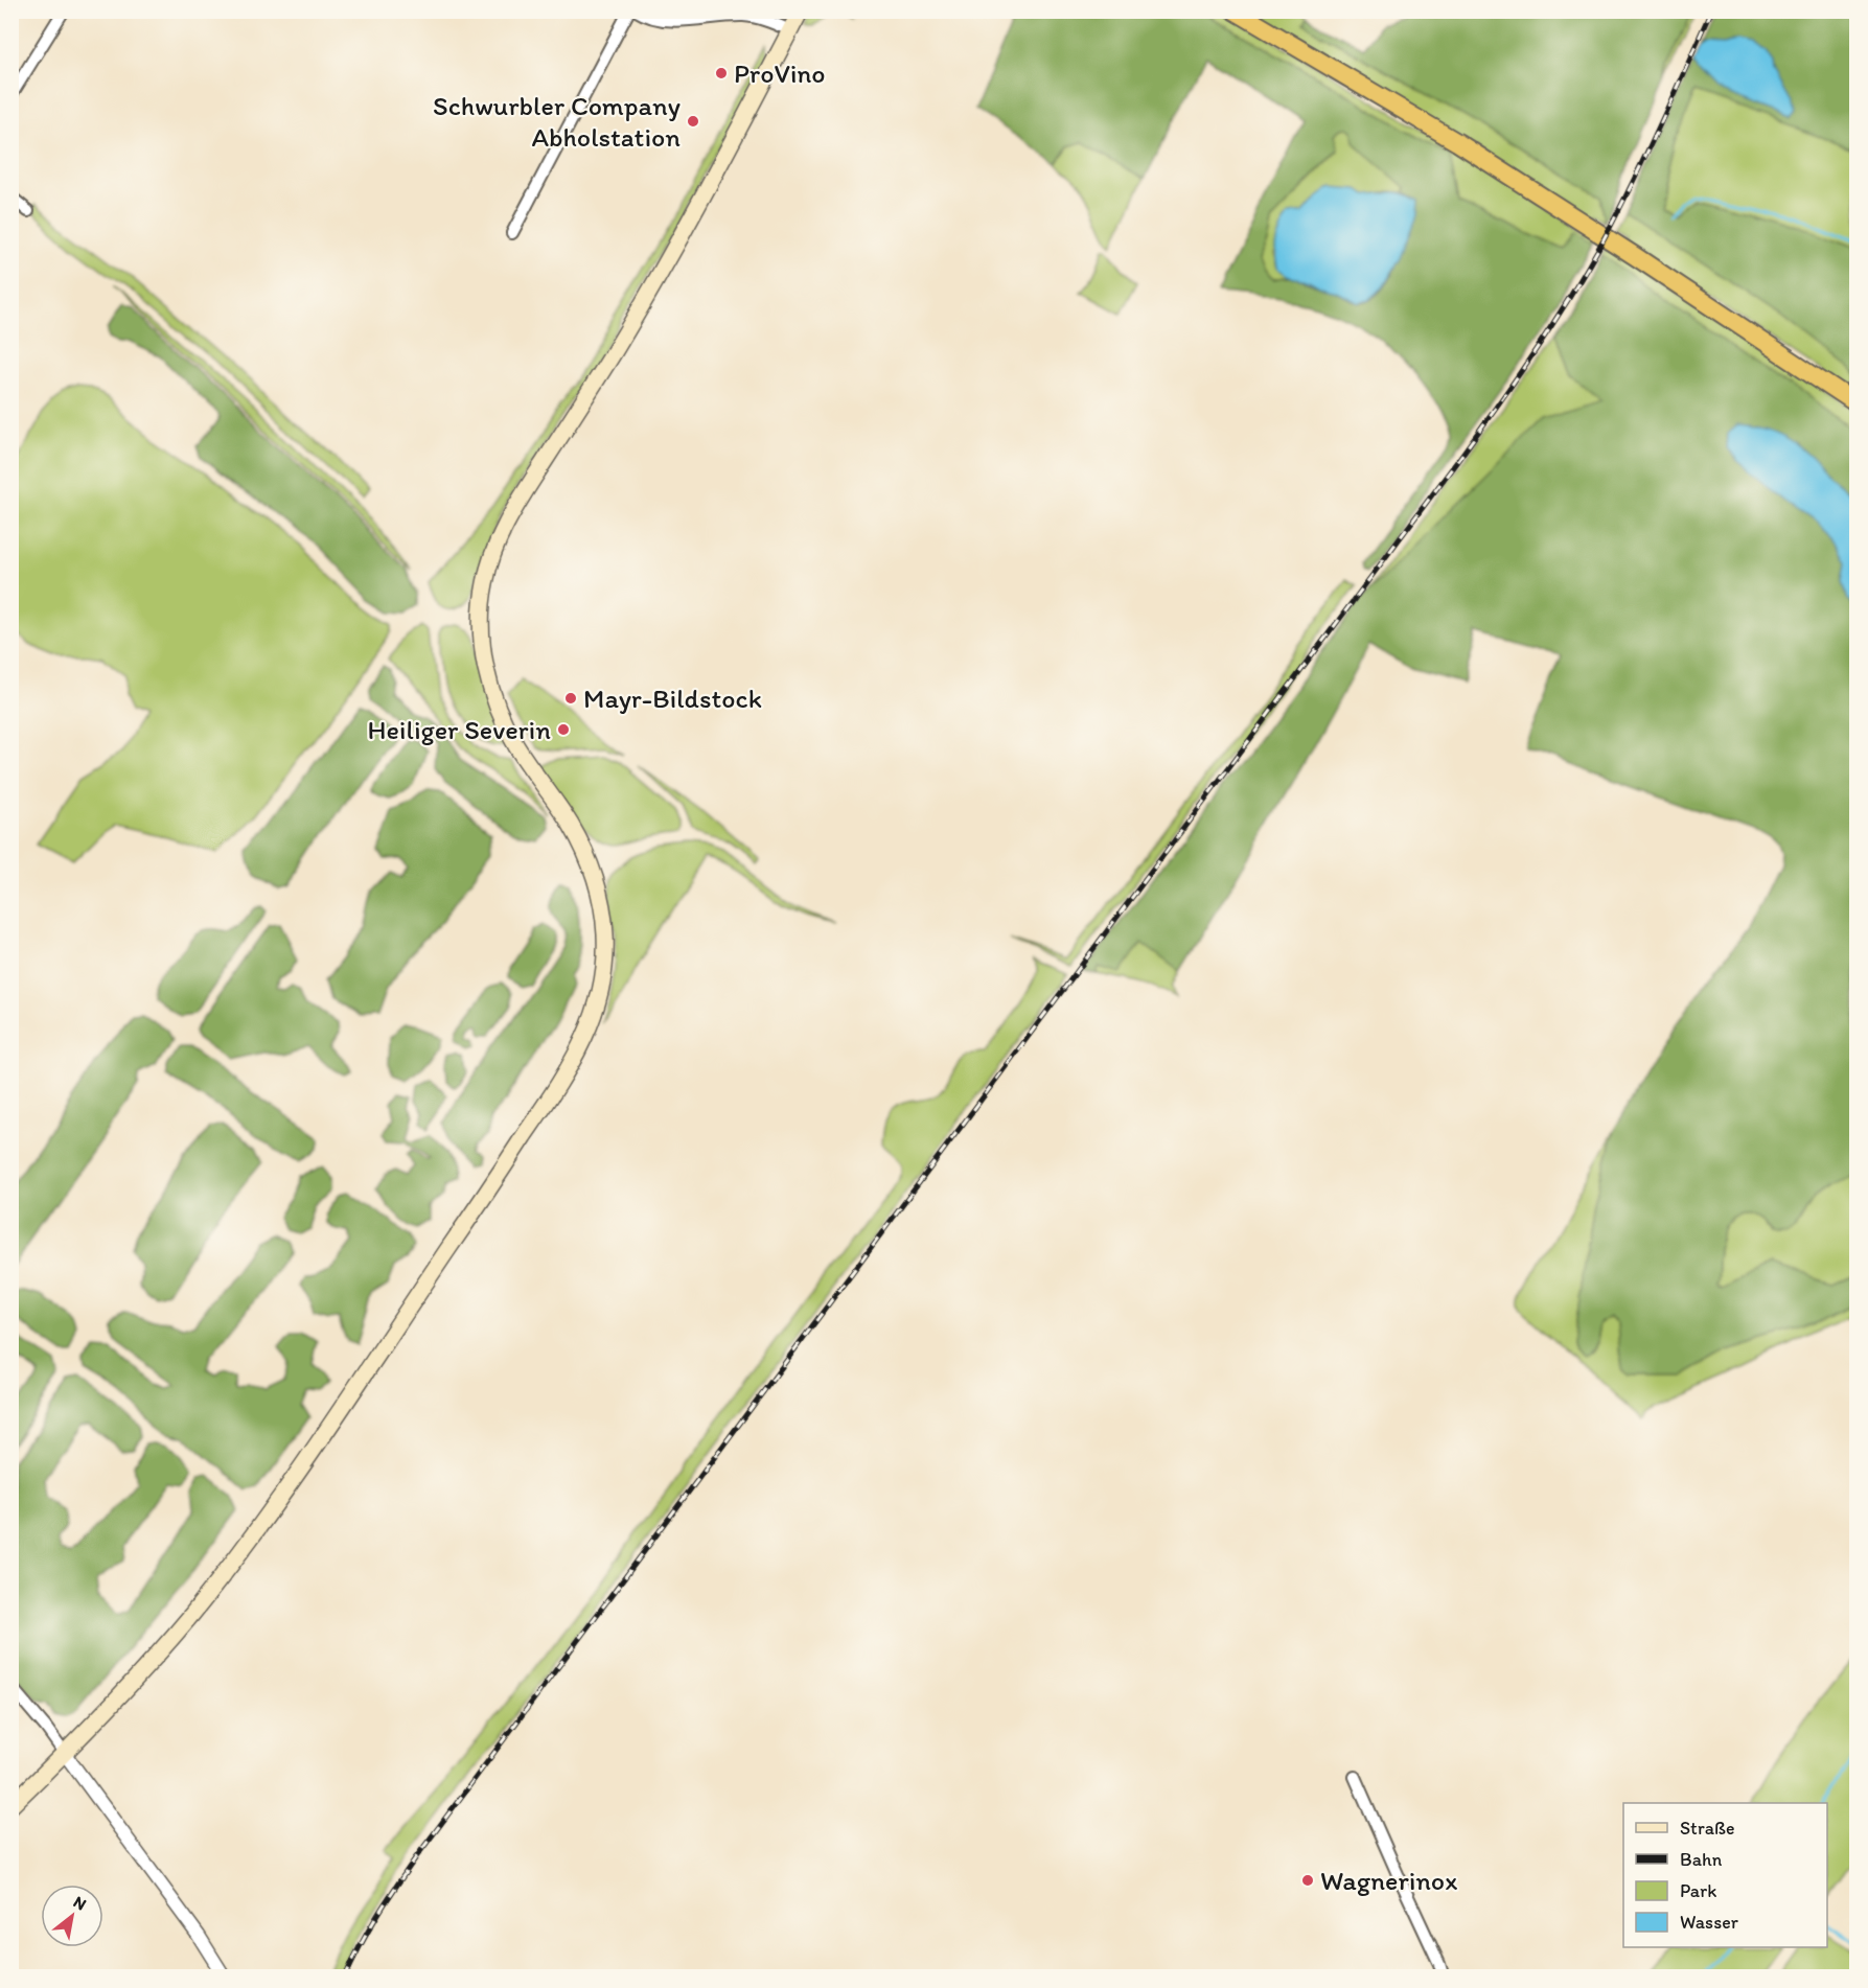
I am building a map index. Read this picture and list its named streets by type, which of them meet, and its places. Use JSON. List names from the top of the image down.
{
  "places": [
    "ProVino",
    "Schwurbler Company Abholstation",
    "Mayr-Bildstock",
    "Heiliger Severin",
    "Wagnerinox"
  ],
  "legend": [
    "Straße",
    "Bahn",
    "Park",
    "Wasser"
  ],
  "north": "top right"
}
